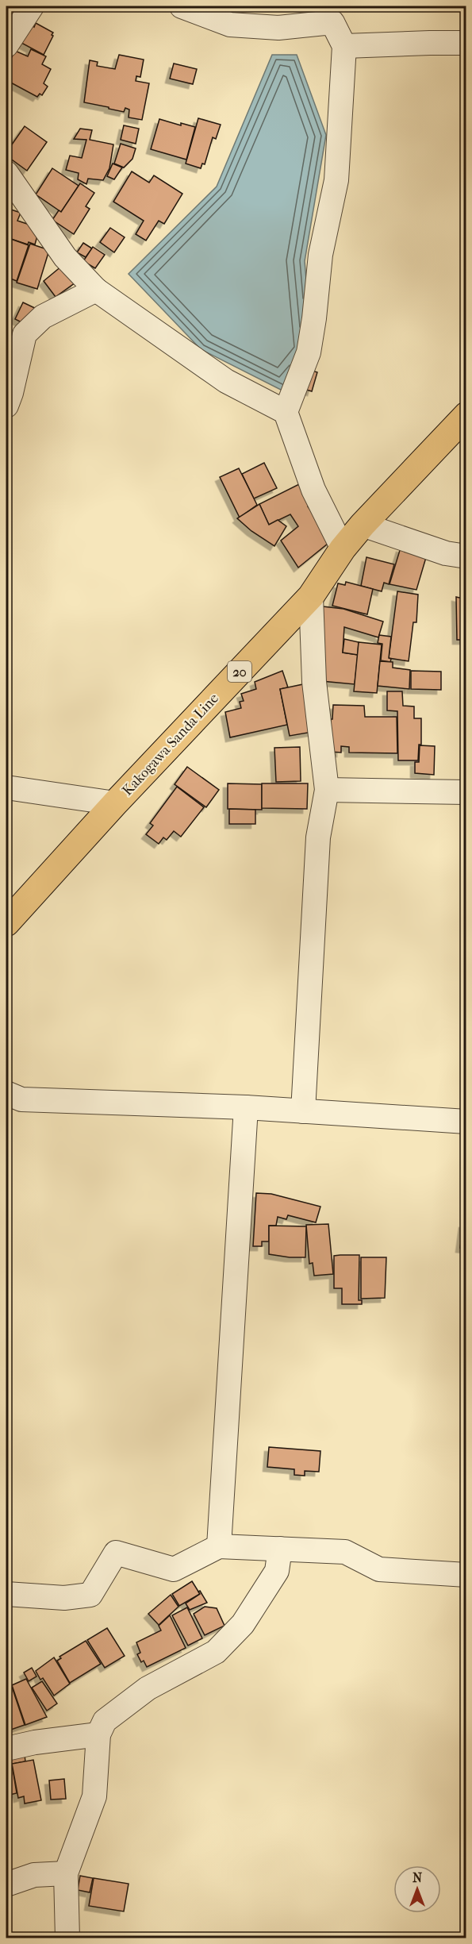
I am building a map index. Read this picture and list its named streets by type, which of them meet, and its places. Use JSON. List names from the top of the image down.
{
  "streets": {
    "main road": ["20", "Kakogawa Sanda Line"]
  },
  "north": "top"
}
